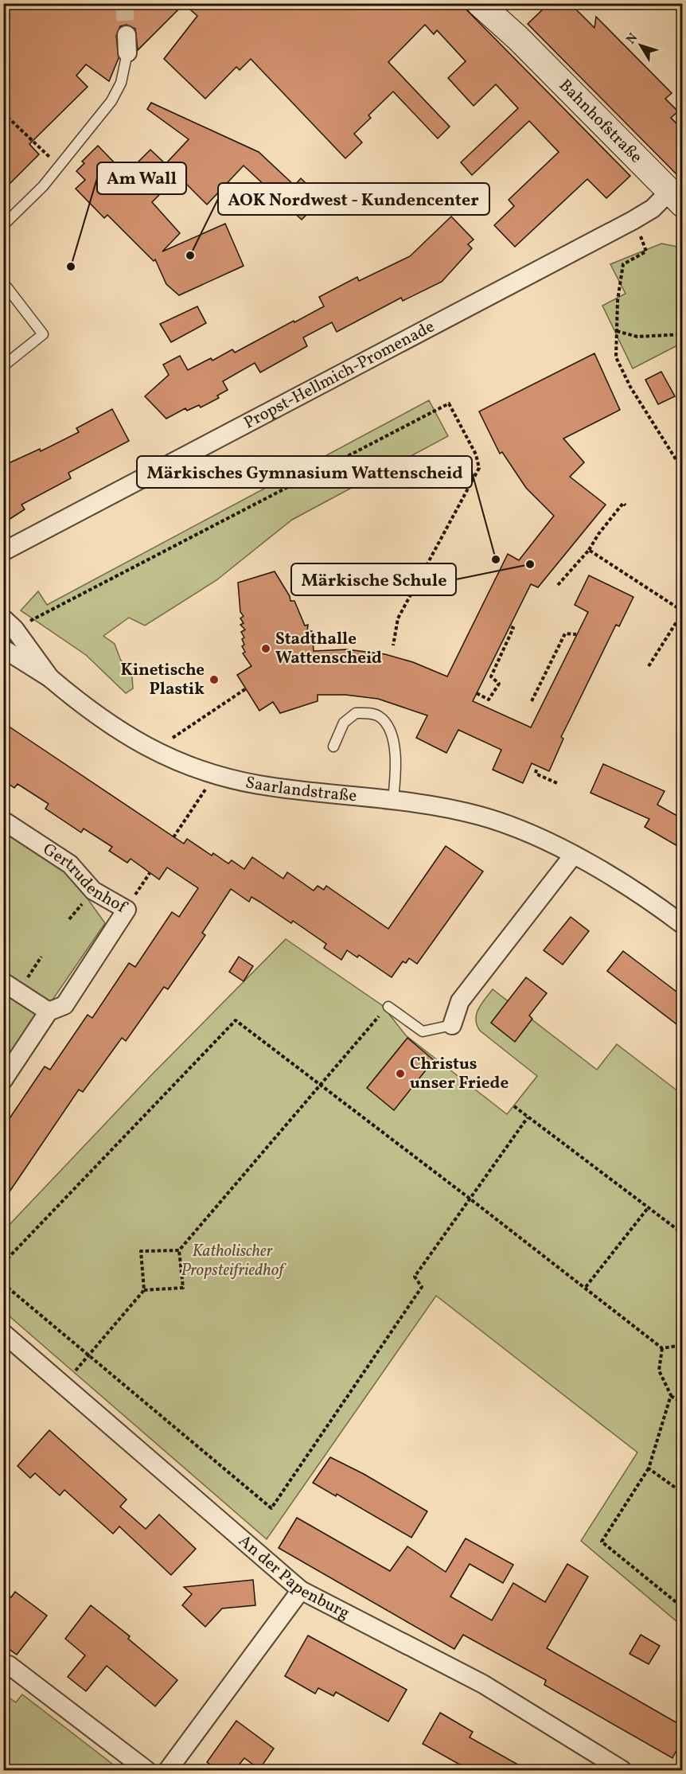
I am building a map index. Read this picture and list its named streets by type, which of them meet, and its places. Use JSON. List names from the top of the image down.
{
  "streets": {
    "street": [
      "Bahnhofstraße",
      "Propst-Hellmich-Promenade",
      "Saarlandstraße",
      "Gertrudenhof",
      "An der Papenburg"
    ]
  },
  "crossings": [
    ["Bahnhofstraße", "Propst-Hellmich-Promenade"]
  ],
  "parks": ["Katholischer Propsteifriedhof"],
  "places": [
    "AOK Nordwest - Kundencenter",
    "Am Wall",
    "Märkisches Gymnasium Wattenscheid",
    "Märkische Schule",
    "Stadthalle Wattenscheid",
    "Kinetische Plastik",
    "Christus unser Friede"
  ],
  "north": "top left"
}
